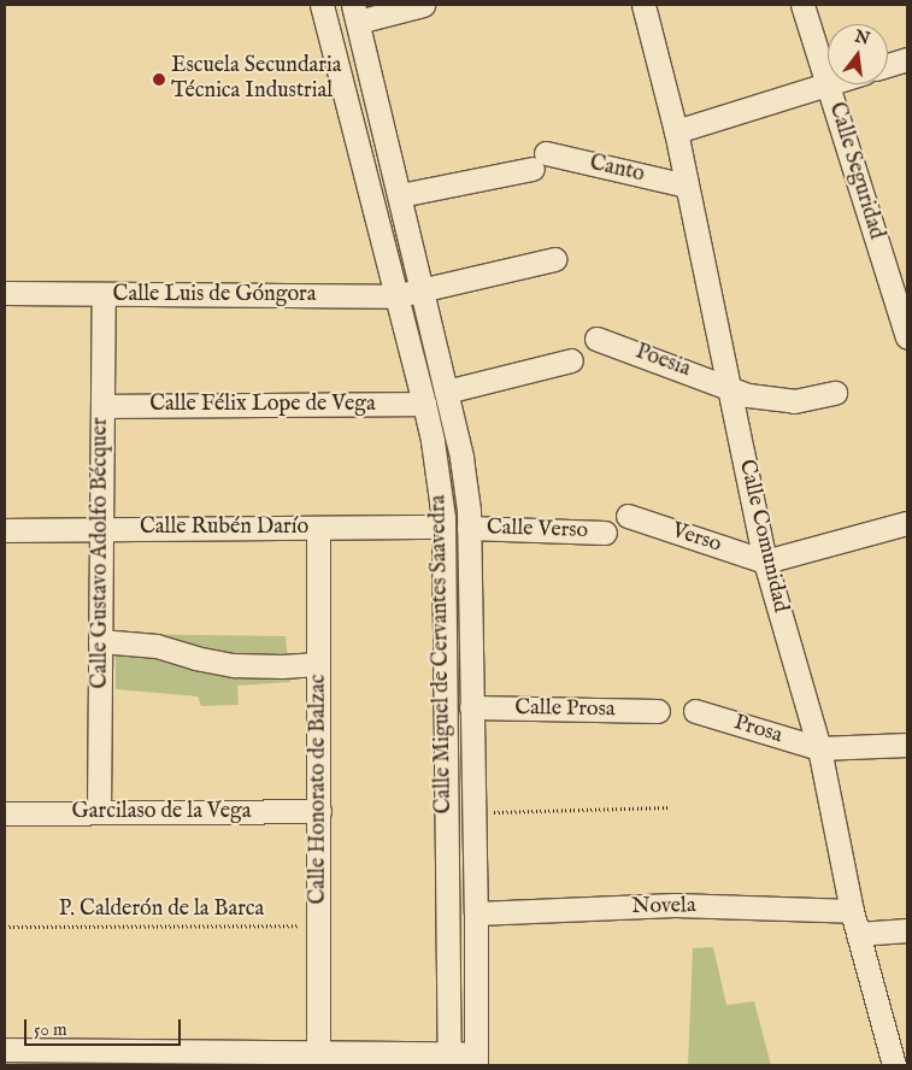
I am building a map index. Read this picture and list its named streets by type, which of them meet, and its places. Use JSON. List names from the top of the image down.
{
  "streets": {
    "street": [
      "Canto",
      "Calle Seguridad",
      "Calle Luis de Góngora",
      "Poesia",
      "Calle Félix Lope de Vega",
      "Calle Rubén Darío",
      "Calle Verso",
      "Calle Comunidad",
      "Verso",
      "Calle Gustavo Adolfo Bécquer",
      "Calle Miguel de Cervantes Saavedra",
      "Calle Prosa",
      "Prosa",
      "Calle Honorato de Balzac",
      "Garcilaso de la Vega",
      "Novela"
    ],
    "path": ["P. Calderón de la Barca"]
  },
  "crossings": [
    ["Canto", "Calle Comunidad"],
    ["Canto", "Calle Miguel de Cervantes Saavedra"],
    ["Calle Luis de Góngora", "Calle Gustavo Adolfo Bécquer"],
    ["Calle Luis de Góngora", "Calle Miguel de Cervantes Saavedra"],
    ["Poesia", "Calle Comunidad"],
    ["Calle Félix Lope de Vega", "Calle Gustavo Adolfo Bécquer"],
    ["Calle Félix Lope de Vega", "Calle Miguel de Cervantes Saavedra"],
    ["Calle Rubén Darío", "Calle Gustavo Adolfo Bécquer"],
    ["Calle Rubén Darío", "Calle Miguel de Cervantes Saavedra"],
    ["Calle Rubén Darío", "Calle Honorato de Balzac"],
    ["Calle Verso", "Calle Miguel de Cervantes Saavedra"],
    ["Calle Comunidad", "Verso"],
    ["Calle Comunidad", "Prosa"],
    ["Calle Comunidad", "Novela"],
    ["Calle Gustavo Adolfo Bécquer", "Garcilaso de la Vega"],
    ["Calle Miguel de Cervantes Saavedra", "Calle Prosa"],
    ["Calle Miguel de Cervantes Saavedra", "Novela"],
    ["Calle Honorato de Balzac", "Garcilaso de la Vega"],
    ["Calle Honorato de Balzac", "P. Calderón de la Barca"]
  ],
  "places": ["Escuela Secundaria Técnica Industrial"],
  "scale_bar": "50 m",
  "north": "top"
}
